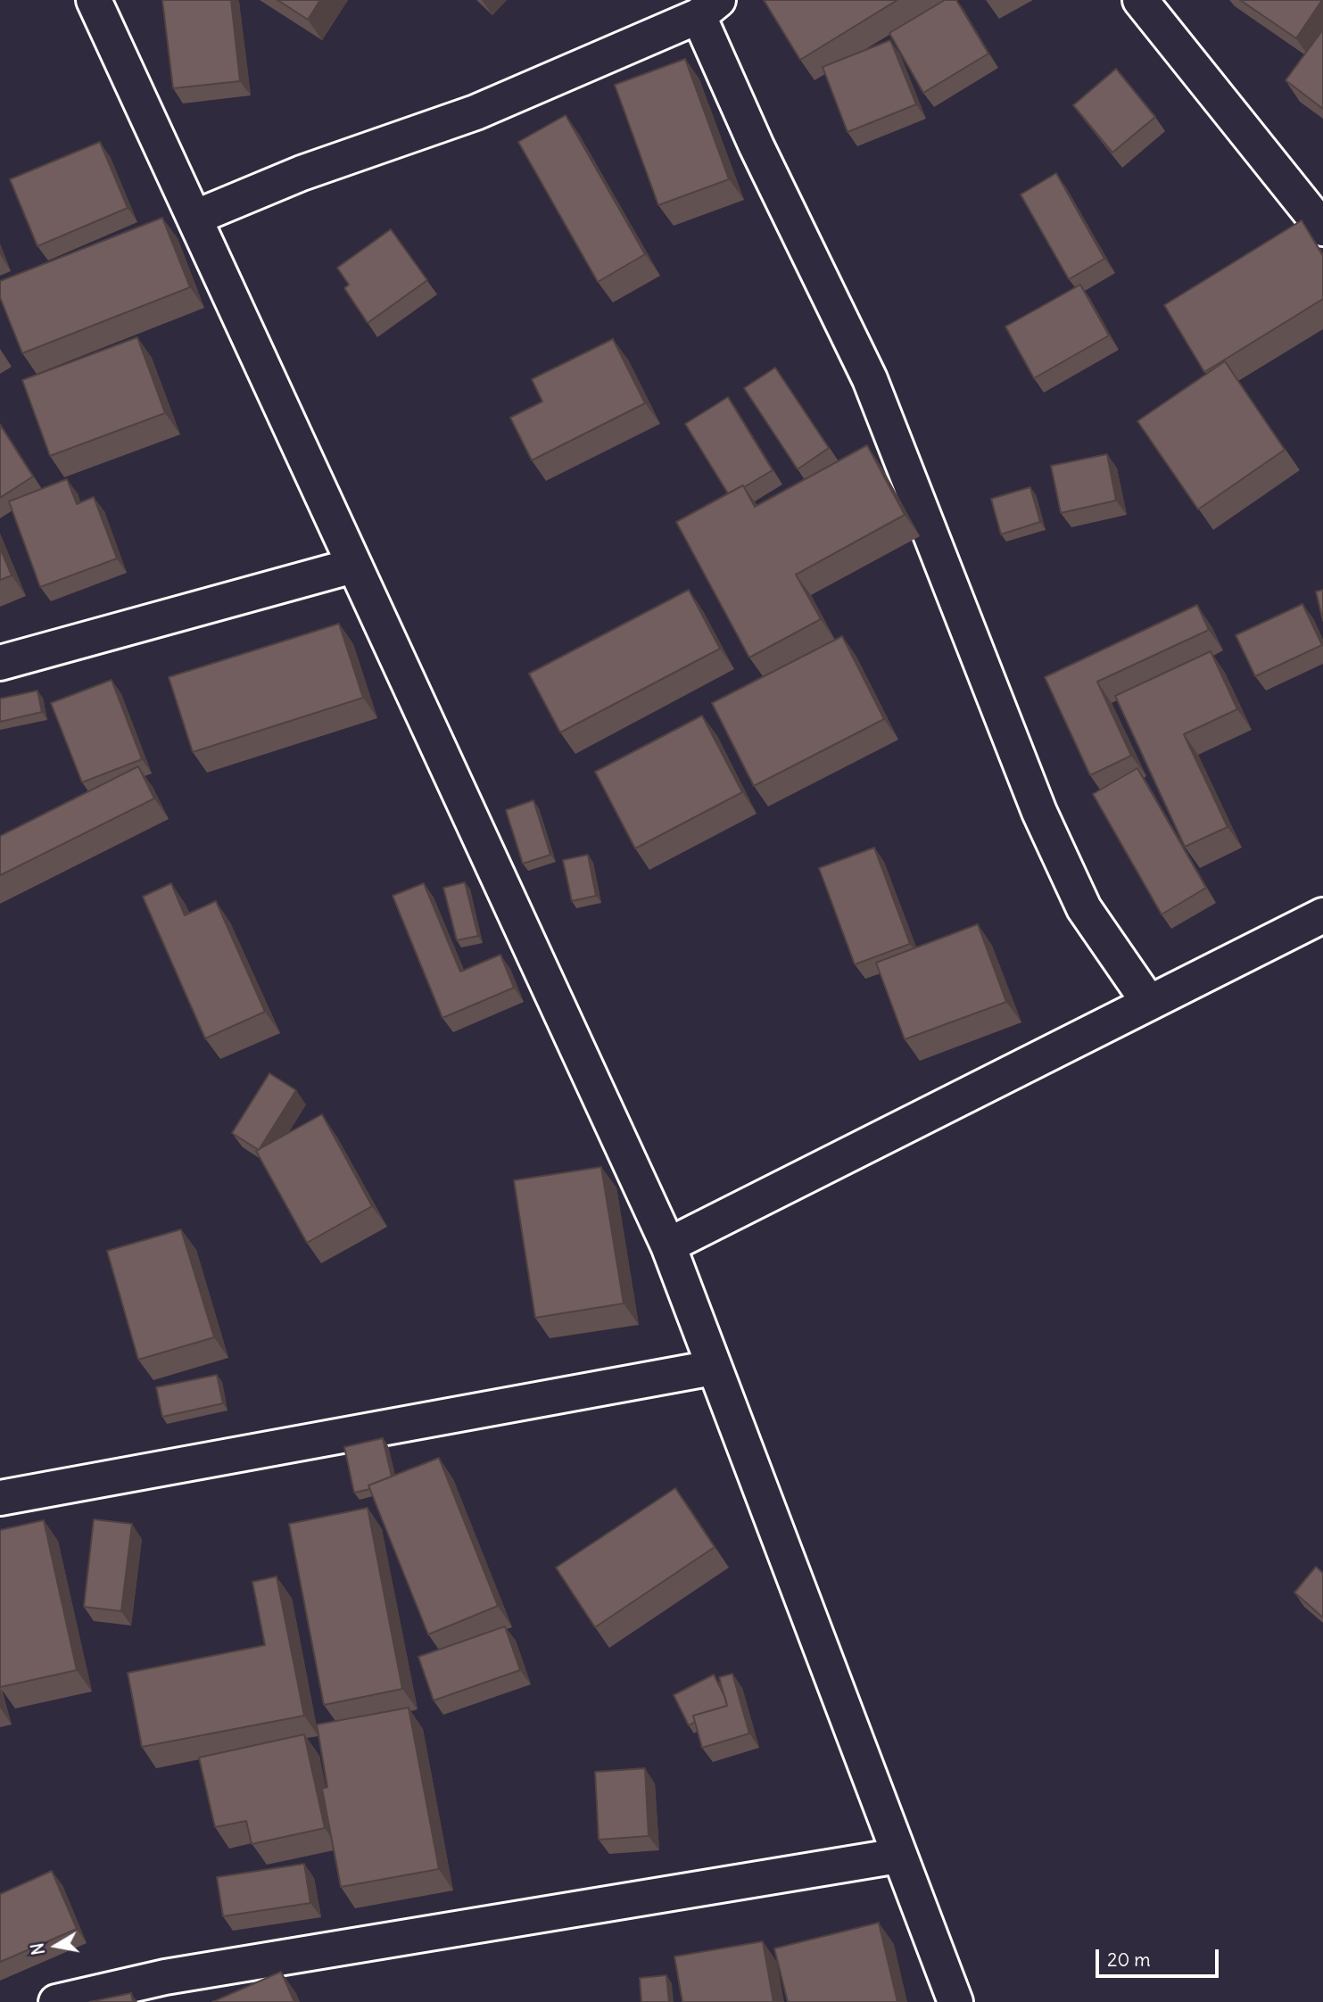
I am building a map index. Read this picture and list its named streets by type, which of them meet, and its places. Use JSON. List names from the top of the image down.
{
  "scale_bar": "20 m",
  "north": "left"
}
